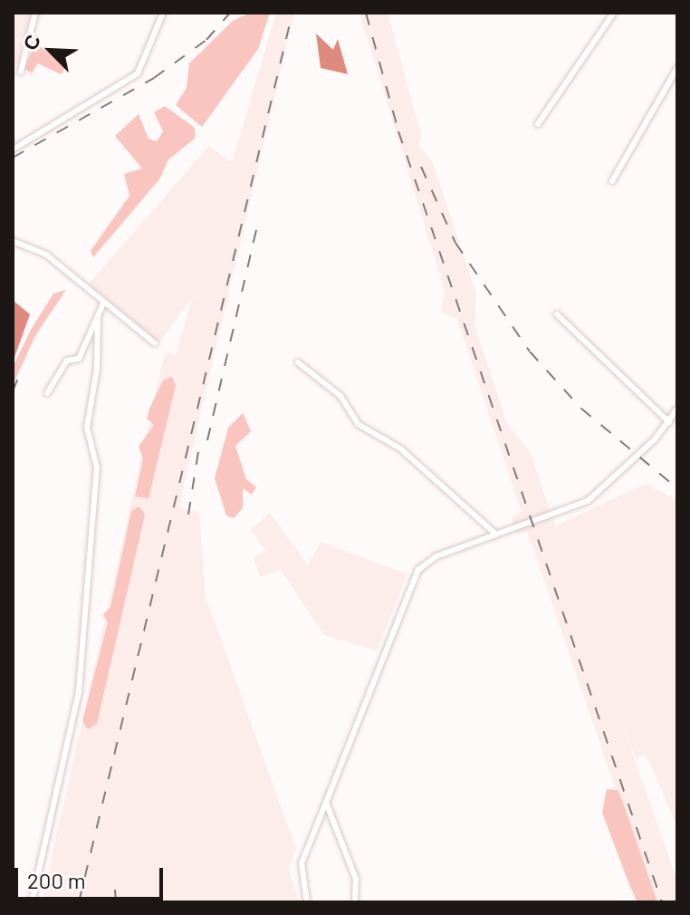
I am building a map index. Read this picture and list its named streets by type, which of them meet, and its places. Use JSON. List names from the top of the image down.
{
  "scale_bar": "200 m",
  "north": "top left"
}
